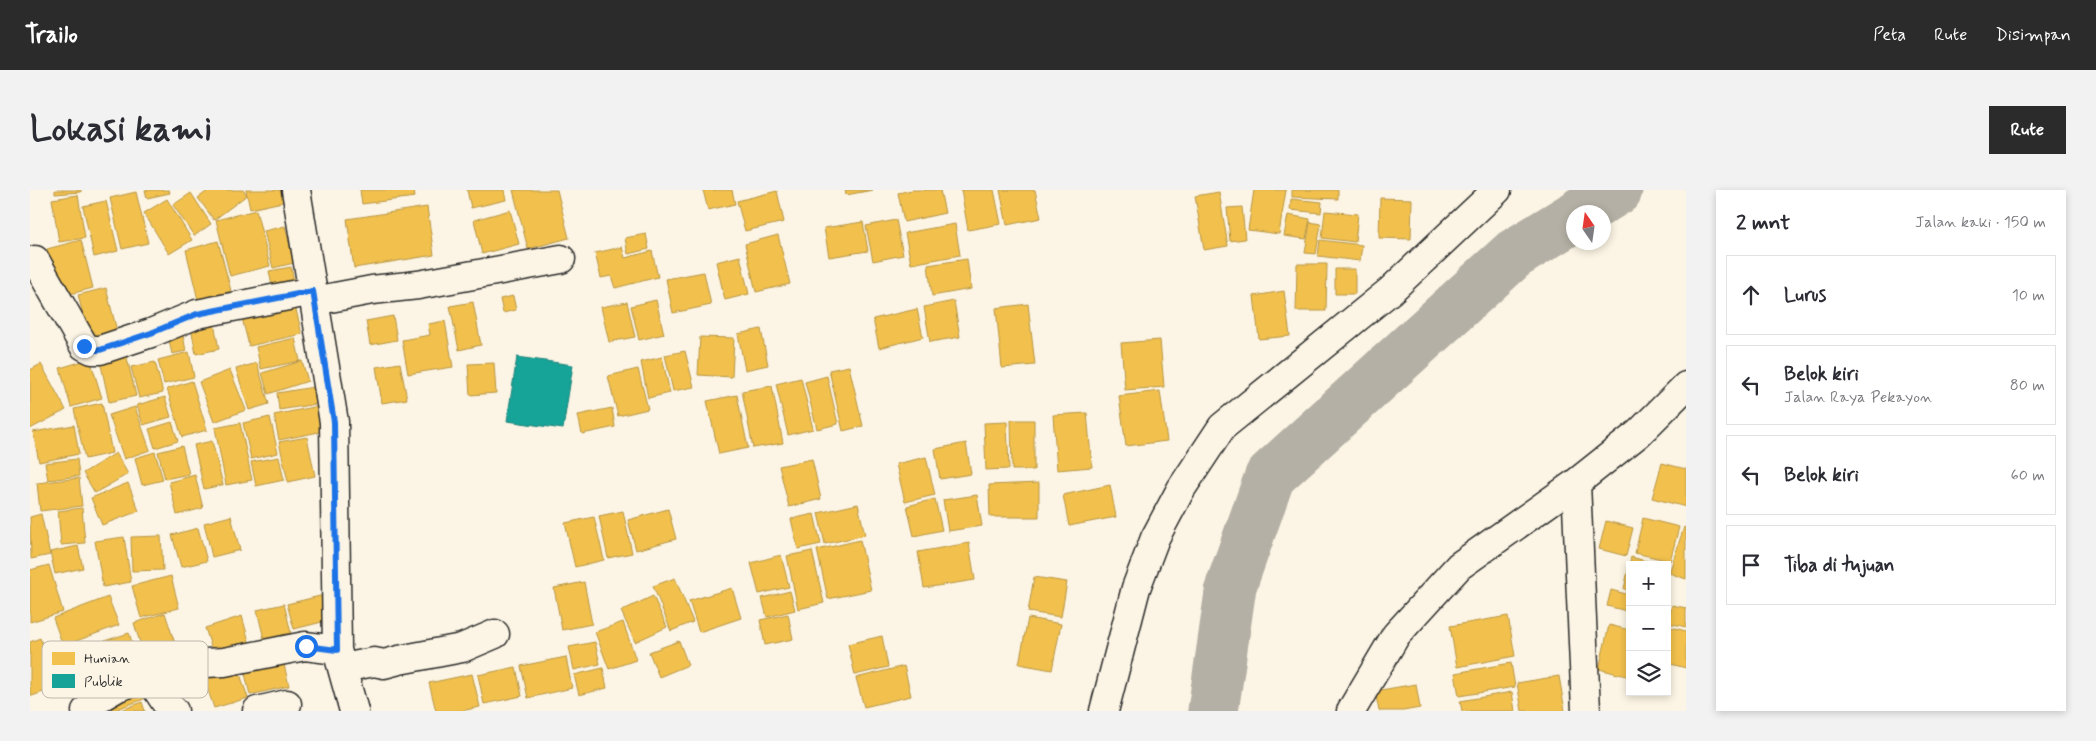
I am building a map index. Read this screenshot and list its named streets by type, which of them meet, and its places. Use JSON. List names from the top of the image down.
{
  "legend": ["Hunian", "Publik"],
  "north": "top",
  "page": {
    "header": "Trailo",
    "nav": ["Peta", "Rute", "Disimpan"],
    "buttons": "Rute",
    "title": "Lokasi kami",
    "heading": ["2 mnt", "Jalan kaki · 150 m"],
    "list": [
      ["Lurus", "10 m"],
      ["Belok kiri", "Jalan Raya Pekayon", "80 m"],
      ["Belok kiri", "60 m"],
      "Tiba di tujuan"
    ],
    "map_buttons": ["+", "−"]
  }
}
